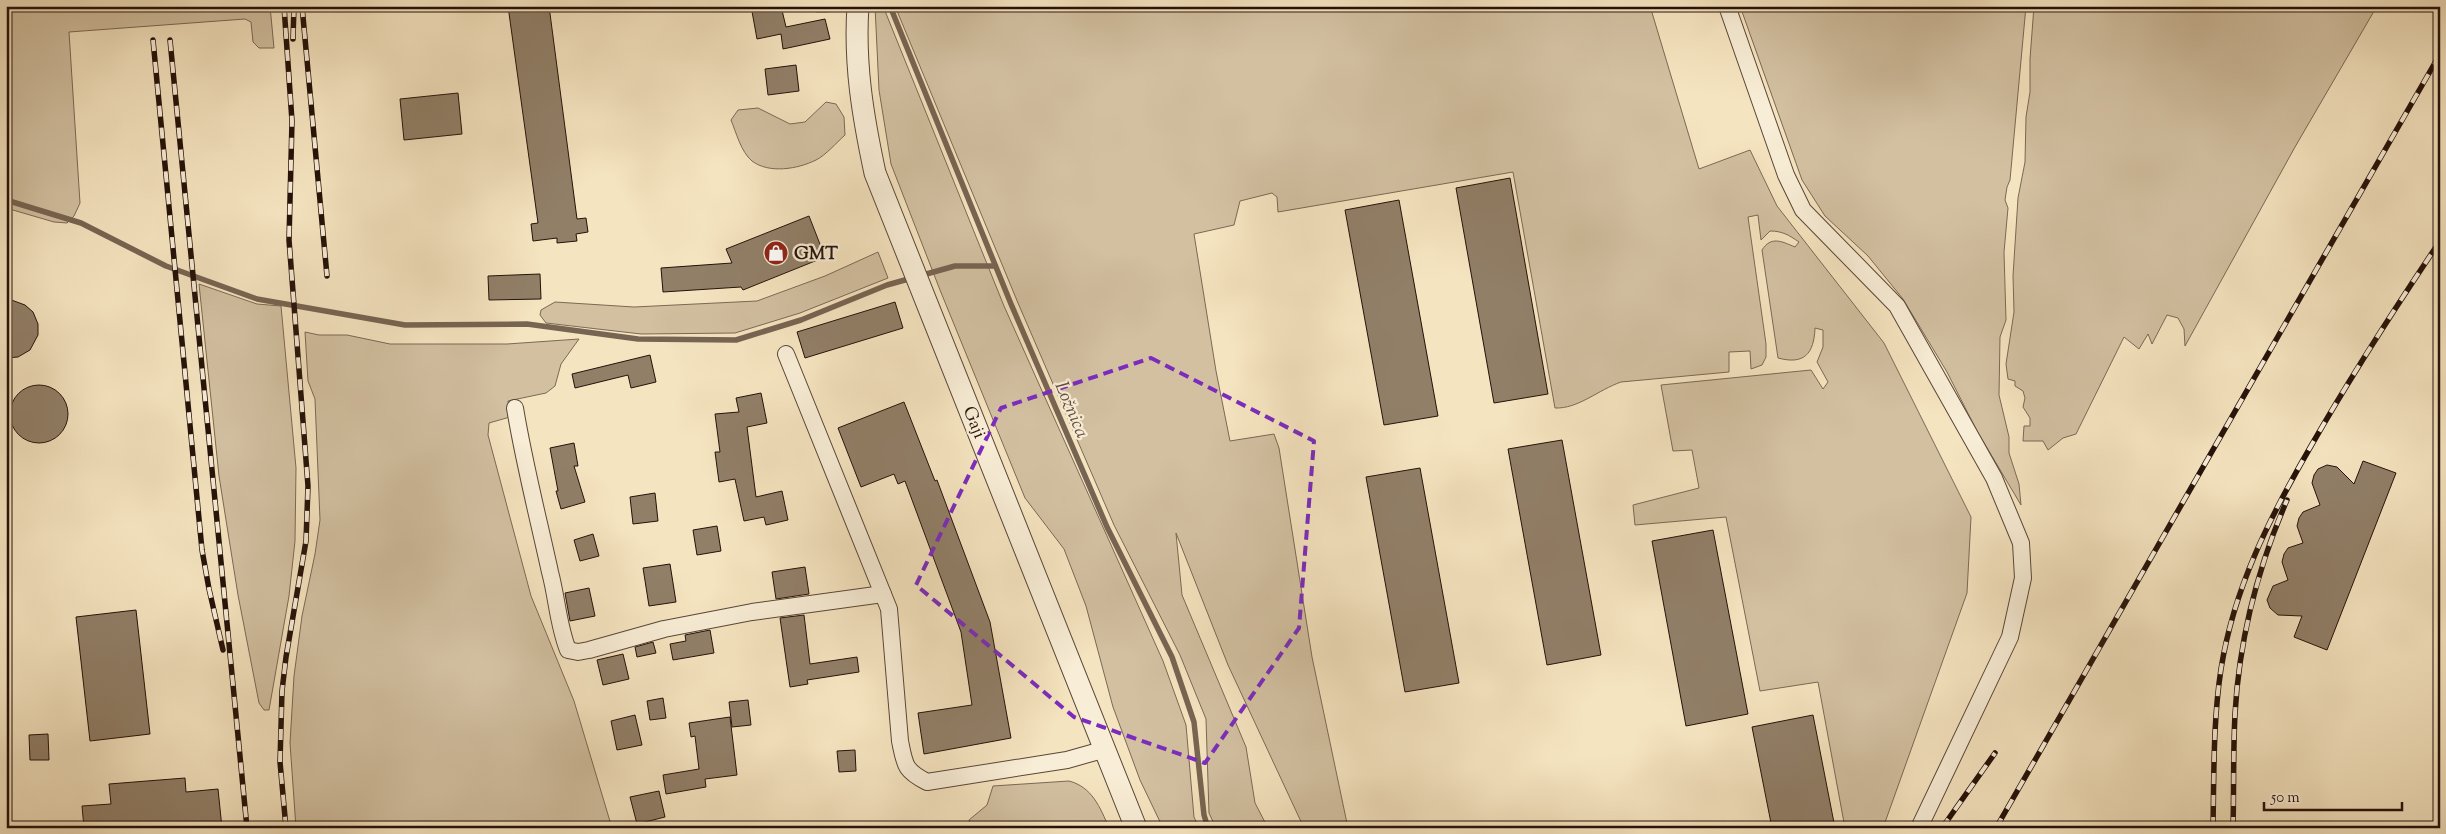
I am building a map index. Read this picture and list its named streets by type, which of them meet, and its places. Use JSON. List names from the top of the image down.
{
  "streets": {
    "street": ["Gaji"]
  },
  "water": ["Ložnica"],
  "places": {
    "shop": ["GMT"]
  },
  "scale_bar": "50 m"
}
